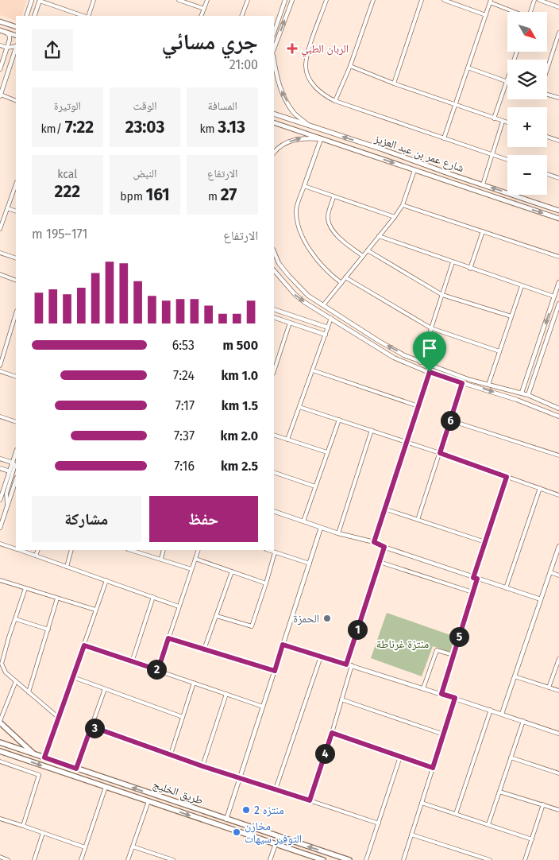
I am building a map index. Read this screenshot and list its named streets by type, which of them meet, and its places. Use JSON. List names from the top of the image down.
{
  "streets": {
    "main road": ["شارع عمر بن عبد العزيز", "طريق الخليج"]
  },
  "parks": ["منتزة غرناطة"],
  "places": {
    "health": ["الربان الطبي"],
    "other": ["الحمزة", "منتزه 2", "مخازن التوفير سيهات"]
  },
  "north": "bottom right",
  "page": {
    "map_buttons": ["+", "−"],
    "heading": ["جري مسائي", "21:00"],
    "stats": [
      ["المسافة", "3.13 km"],
      ["الوقت", "23:03"],
      ["الوتيرة", "7:22 /km"],
      ["الارتفاع", "27 m"],
      ["النبض", "161 bpm"],
      ["kcal", "222"]
    ],
    "chart": ["الارتفاع", "171–195 m"],
    "list": [
      {
        "name": "500 m",
        "note": "6:53"
      },
      {
        "name": "1.0 km",
        "note": "7:24"
      },
      {
        "name": "1.5 km",
        "note": "7:17"
      },
      {
        "name": "2.0 km",
        "note": "7:37"
      },
      {
        "name": "2.5 km",
        "note": "7:16"
      }
    ],
    "pins": [
      "6",
      "1",
      "5",
      "2",
      "3",
      "4"
    ],
    "buttons": ["حفظ", "مشاركة"]
  }
}
